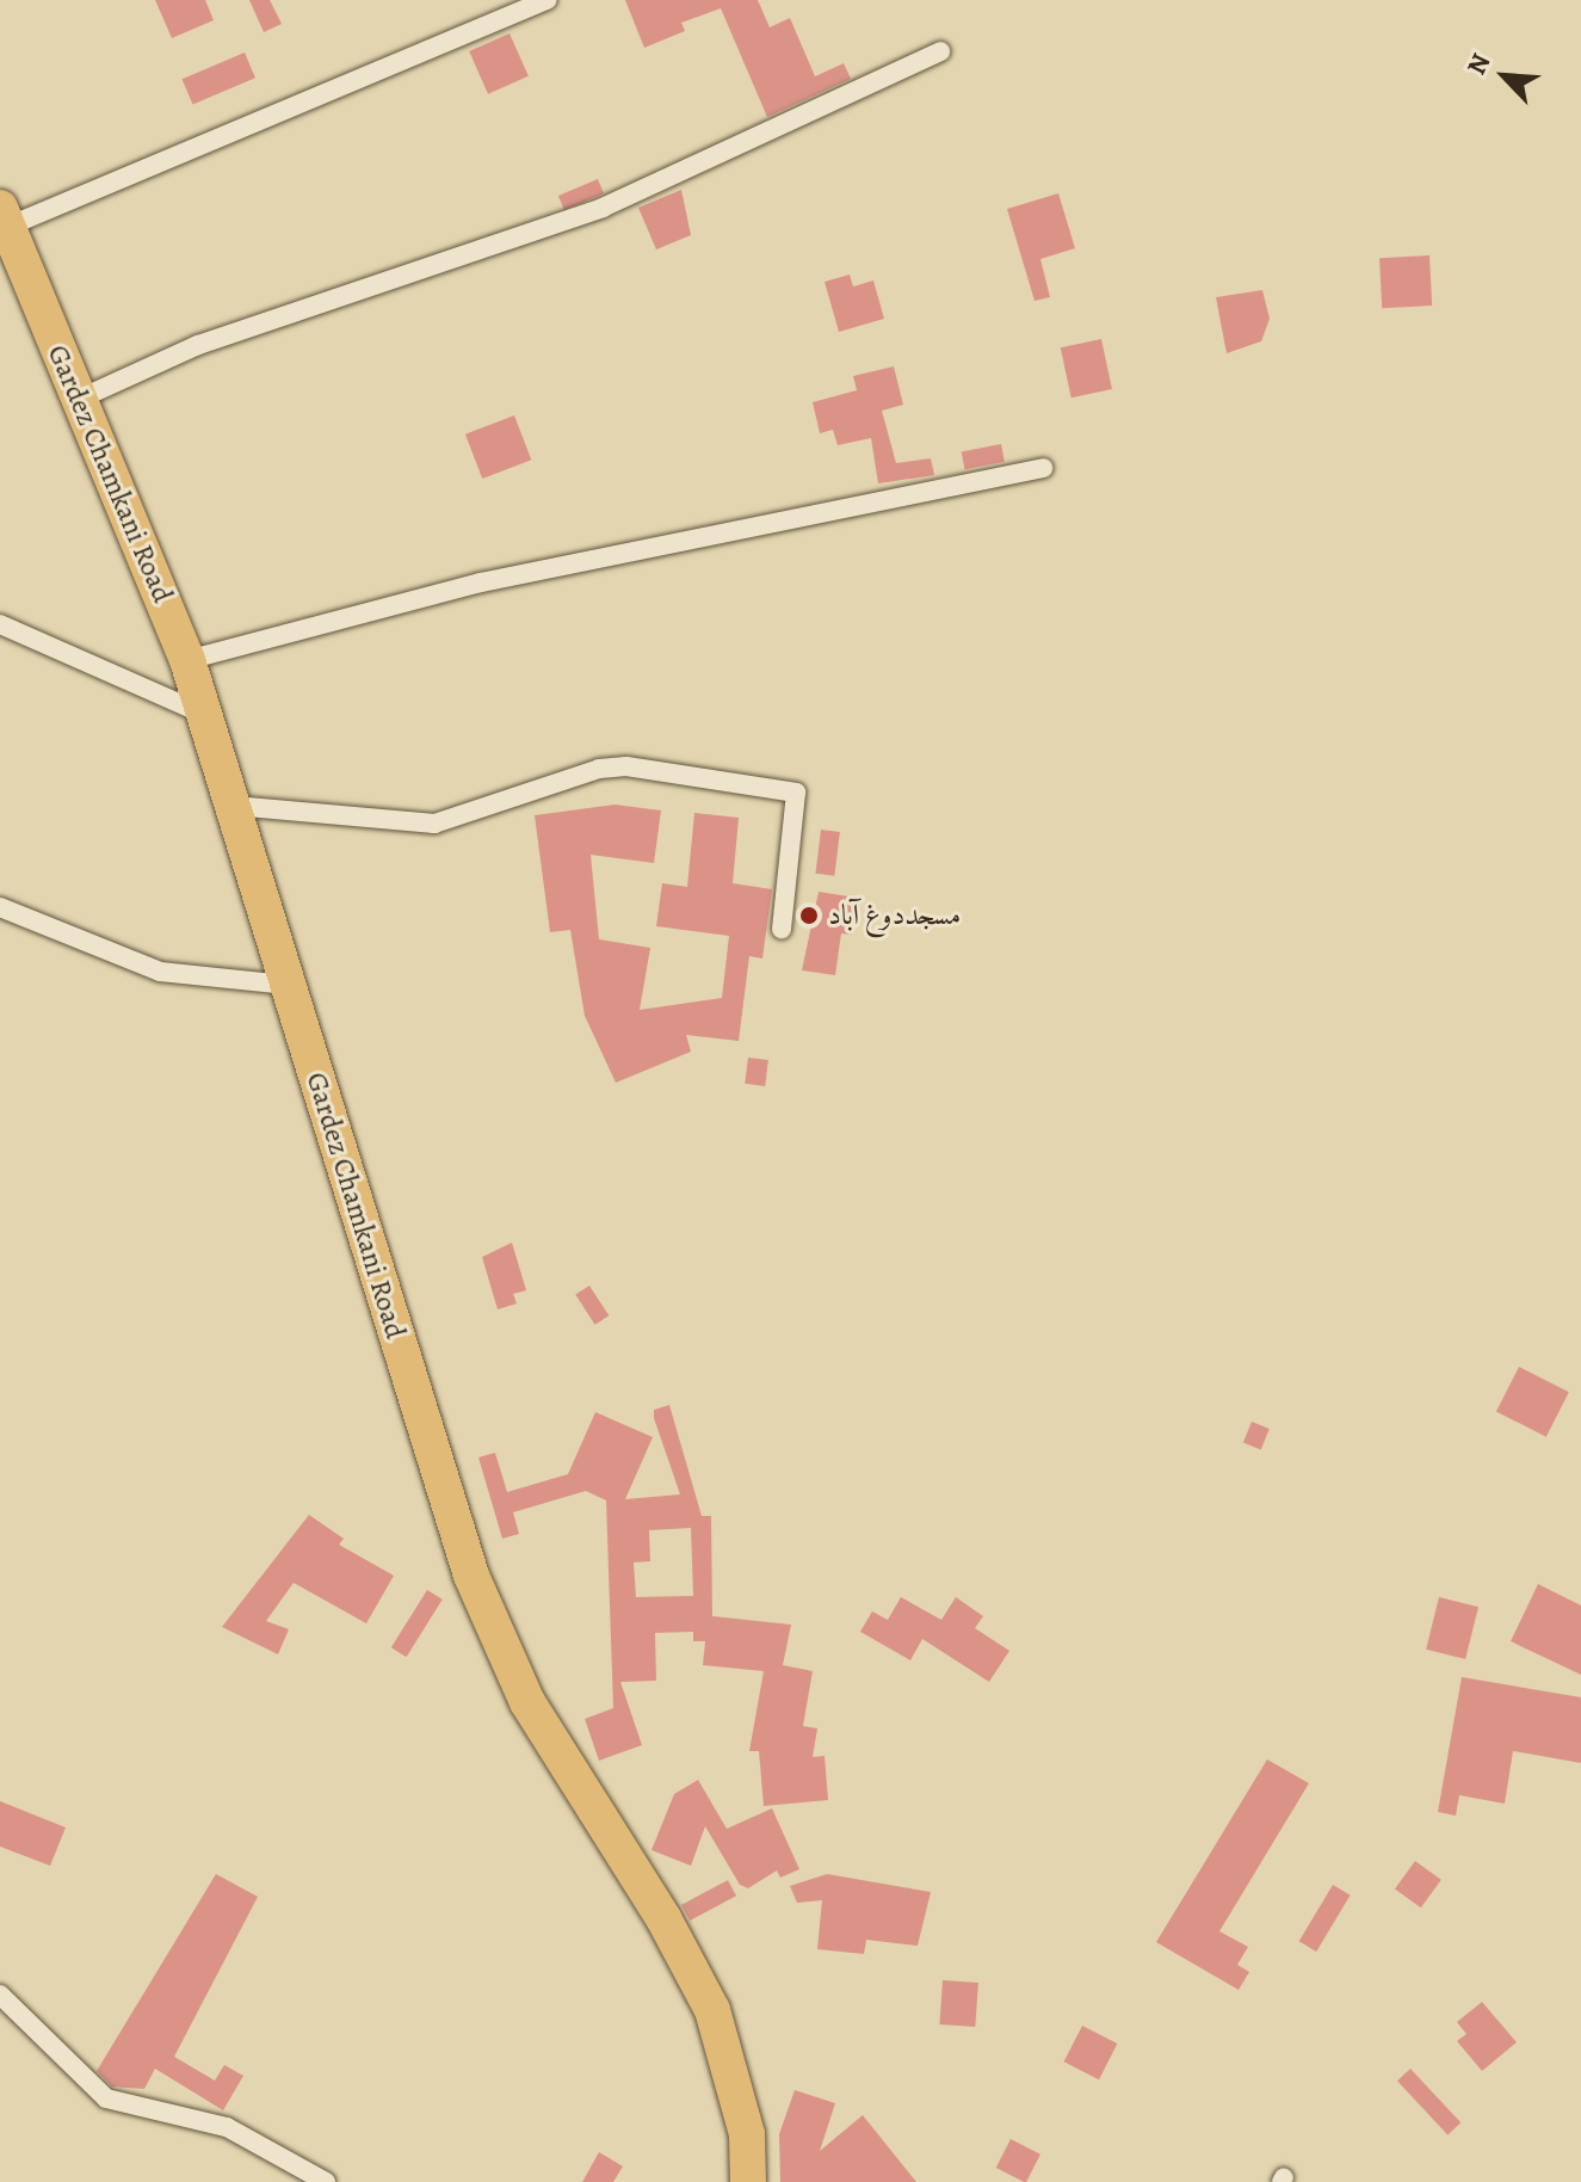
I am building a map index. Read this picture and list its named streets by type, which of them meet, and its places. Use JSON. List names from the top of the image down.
{
  "streets": {
    "highway": ["Gardez Chamkani Road"]
  },
  "places": ["مسجددوغ آباد"],
  "north": "top left"
}
